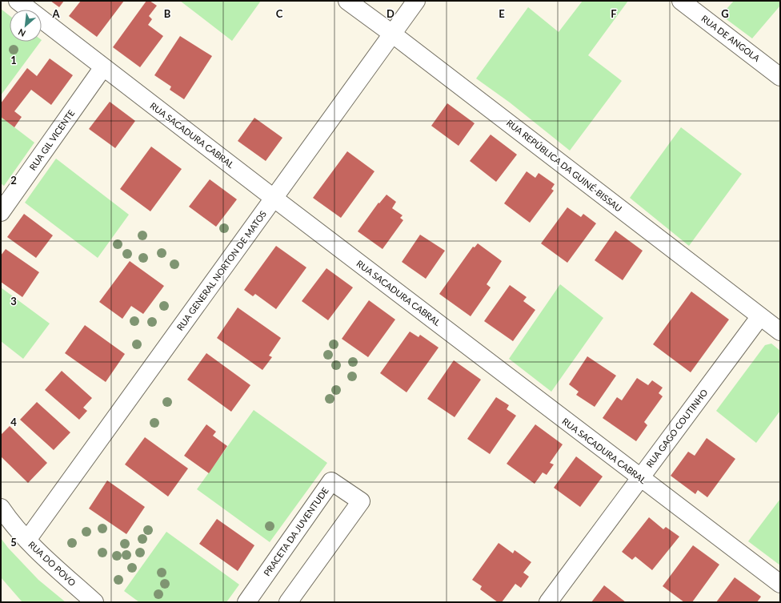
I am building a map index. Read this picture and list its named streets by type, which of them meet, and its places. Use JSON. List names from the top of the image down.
{
  "streets": {
    "street": [
      "RUA DE ANGOLA",
      "RUA SACADURA CABRAL",
      "RUA GIL VICENTE",
      "RUA REPÚBLICA DA GUINÉ-BISSAU",
      "RUA GENERAL NORTON DE MATOS",
      "RUA GAGO COUTINHO",
      "PRACETA DA JUVENTUDE",
      "RUA DO POVO"
    ]
  },
  "crossings": [
    ["RUA SACADURA CABRAL", "RUA GIL VICENTE"],
    ["RUA SACADURA CABRAL", "RUA GENERAL NORTON DE MATOS"],
    ["RUA SACADURA CABRAL", "RUA GAGO COUTINHO"],
    ["RUA REPÚBLICA DA GUINÉ-BISSAU", "RUA GENERAL NORTON DE MATOS"],
    ["RUA REPÚBLICA DA GUINÉ-BISSAU", "RUA GAGO COUTINHO"],
    ["RUA GENERAL NORTON DE MATOS", "RUA DO POVO"]
  ],
  "north": "bottom left",
  "grid": {
    "columns": [
      "A",
      "B",
      "C",
      "D",
      "E",
      "F",
      "G"
    ],
    "rows": [
      "1",
      "2",
      "3",
      "4",
      "5"
    ]
  }
}
